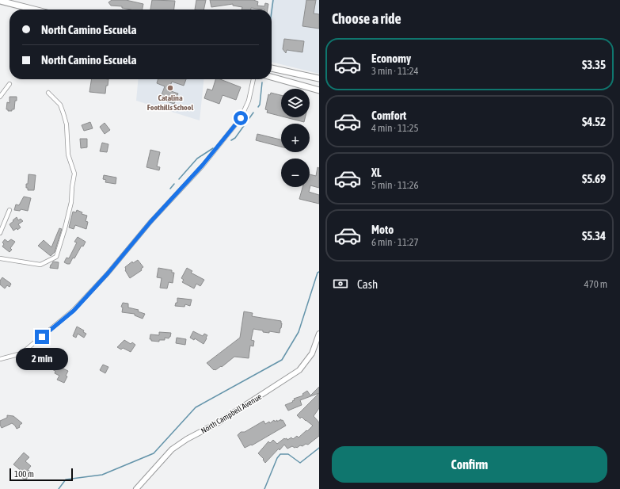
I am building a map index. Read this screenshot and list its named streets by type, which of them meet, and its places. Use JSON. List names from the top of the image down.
{
  "streets": {
    "main road": ["North Campbell Avenue"]
  },
  "places": ["Catalina Foothills School"],
  "scale_bar": "100 m",
  "page": {
    "heading": "Choose a ride",
    "banner": ["North Camino Escuela", "North Camino Escuela"],
    "list": [
      {
        "name": "Economy",
        "note": "3 min · 11:24",
        "value": "$3.35"
      },
      {
        "name": "Comfort",
        "note": "4 min · 11:25",
        "value": "$4.52"
      },
      {
        "name": "XL",
        "note": "5 min · 11:26",
        "value": "$5.69"
      },
      {
        "name": "Moto",
        "note": "6 min · 11:27",
        "value": "$5.34"
      }
    ],
    "map_buttons": ["+", "−"],
    "pay": ["Cash", "470 m"],
    "bubble": "2 min",
    "buttons": "Confirm",
    "scale": "100 m"
  }
}
